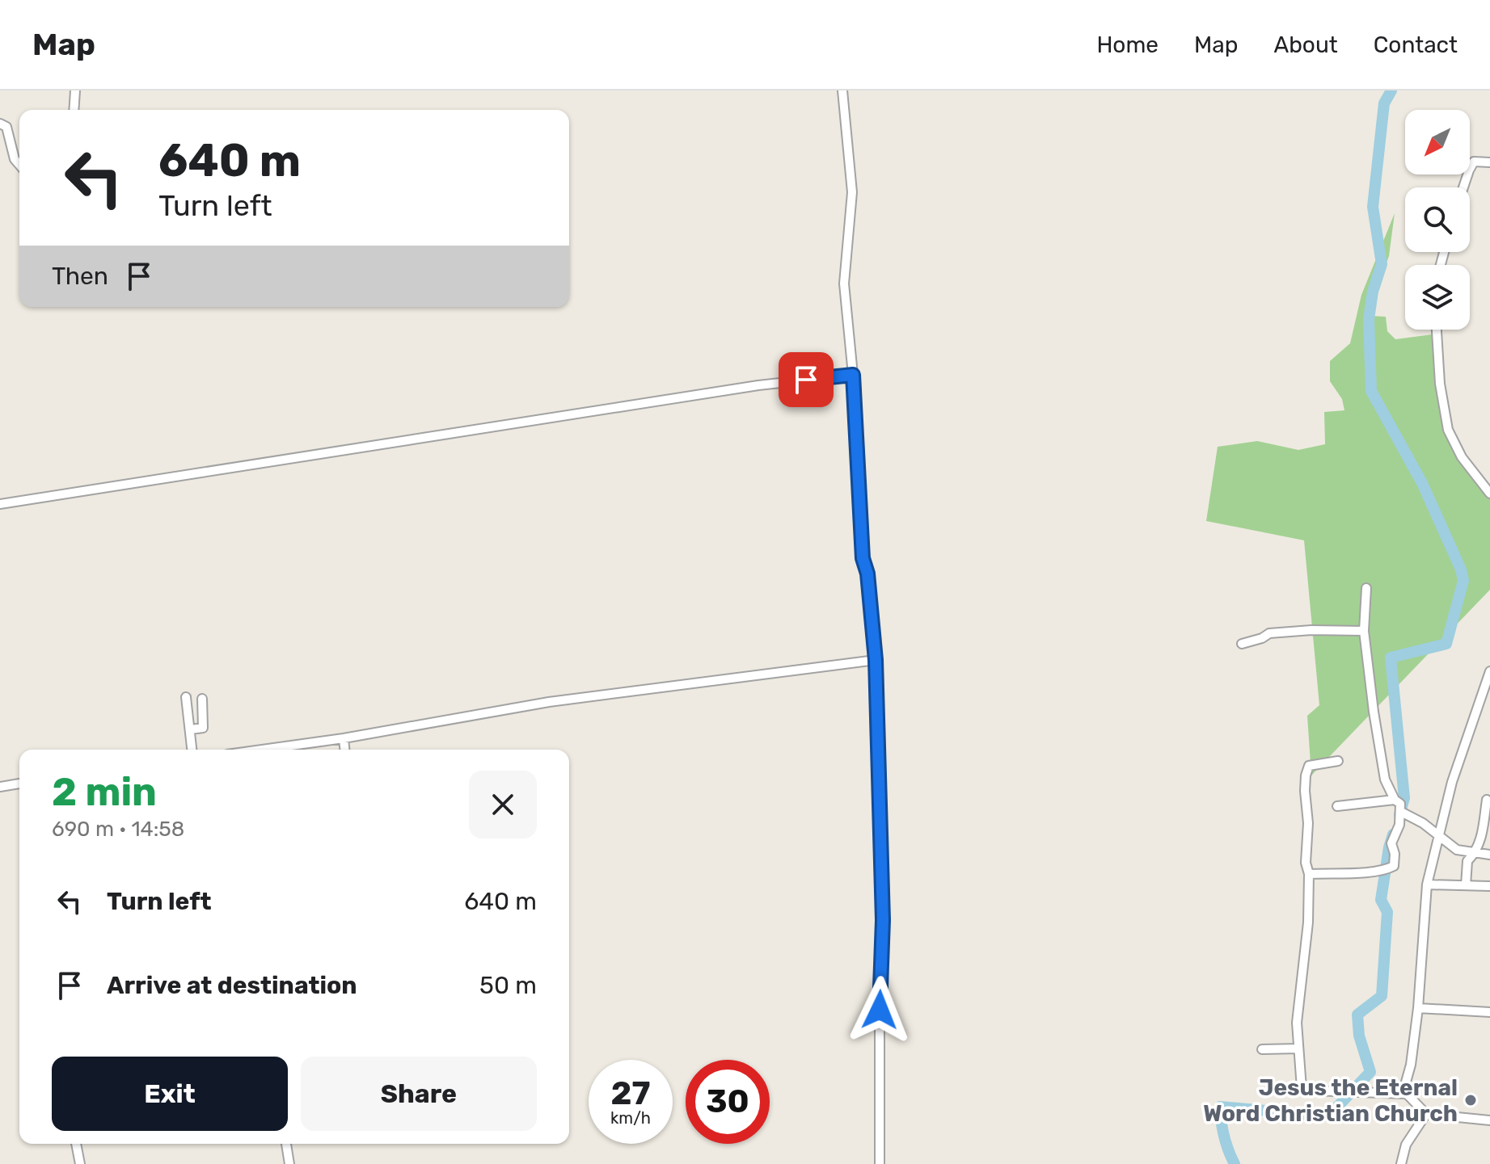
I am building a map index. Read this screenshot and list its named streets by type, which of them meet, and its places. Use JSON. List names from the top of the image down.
{
  "places": ["Jesus the Eternal Word Christian Church"],
  "north": "bottom left",
  "page": {
    "header": "Map",
    "nav": [
      "Home",
      "Map",
      "About",
      "Contact"
    ],
    "turn": ["640 m", "Turn left"],
    "then": "Then",
    "heading": ["2 min", "690 m · 14:58"],
    "list": [
      {
        "name": "Turn left",
        "value": "640 m"
      },
      {
        "name": "Arrive at destination",
        "value": "50 m"
      }
    ],
    "buttons": ["Exit", "Share"],
    "speed": "27 km/h",
    "limit": "30"
  }
}
